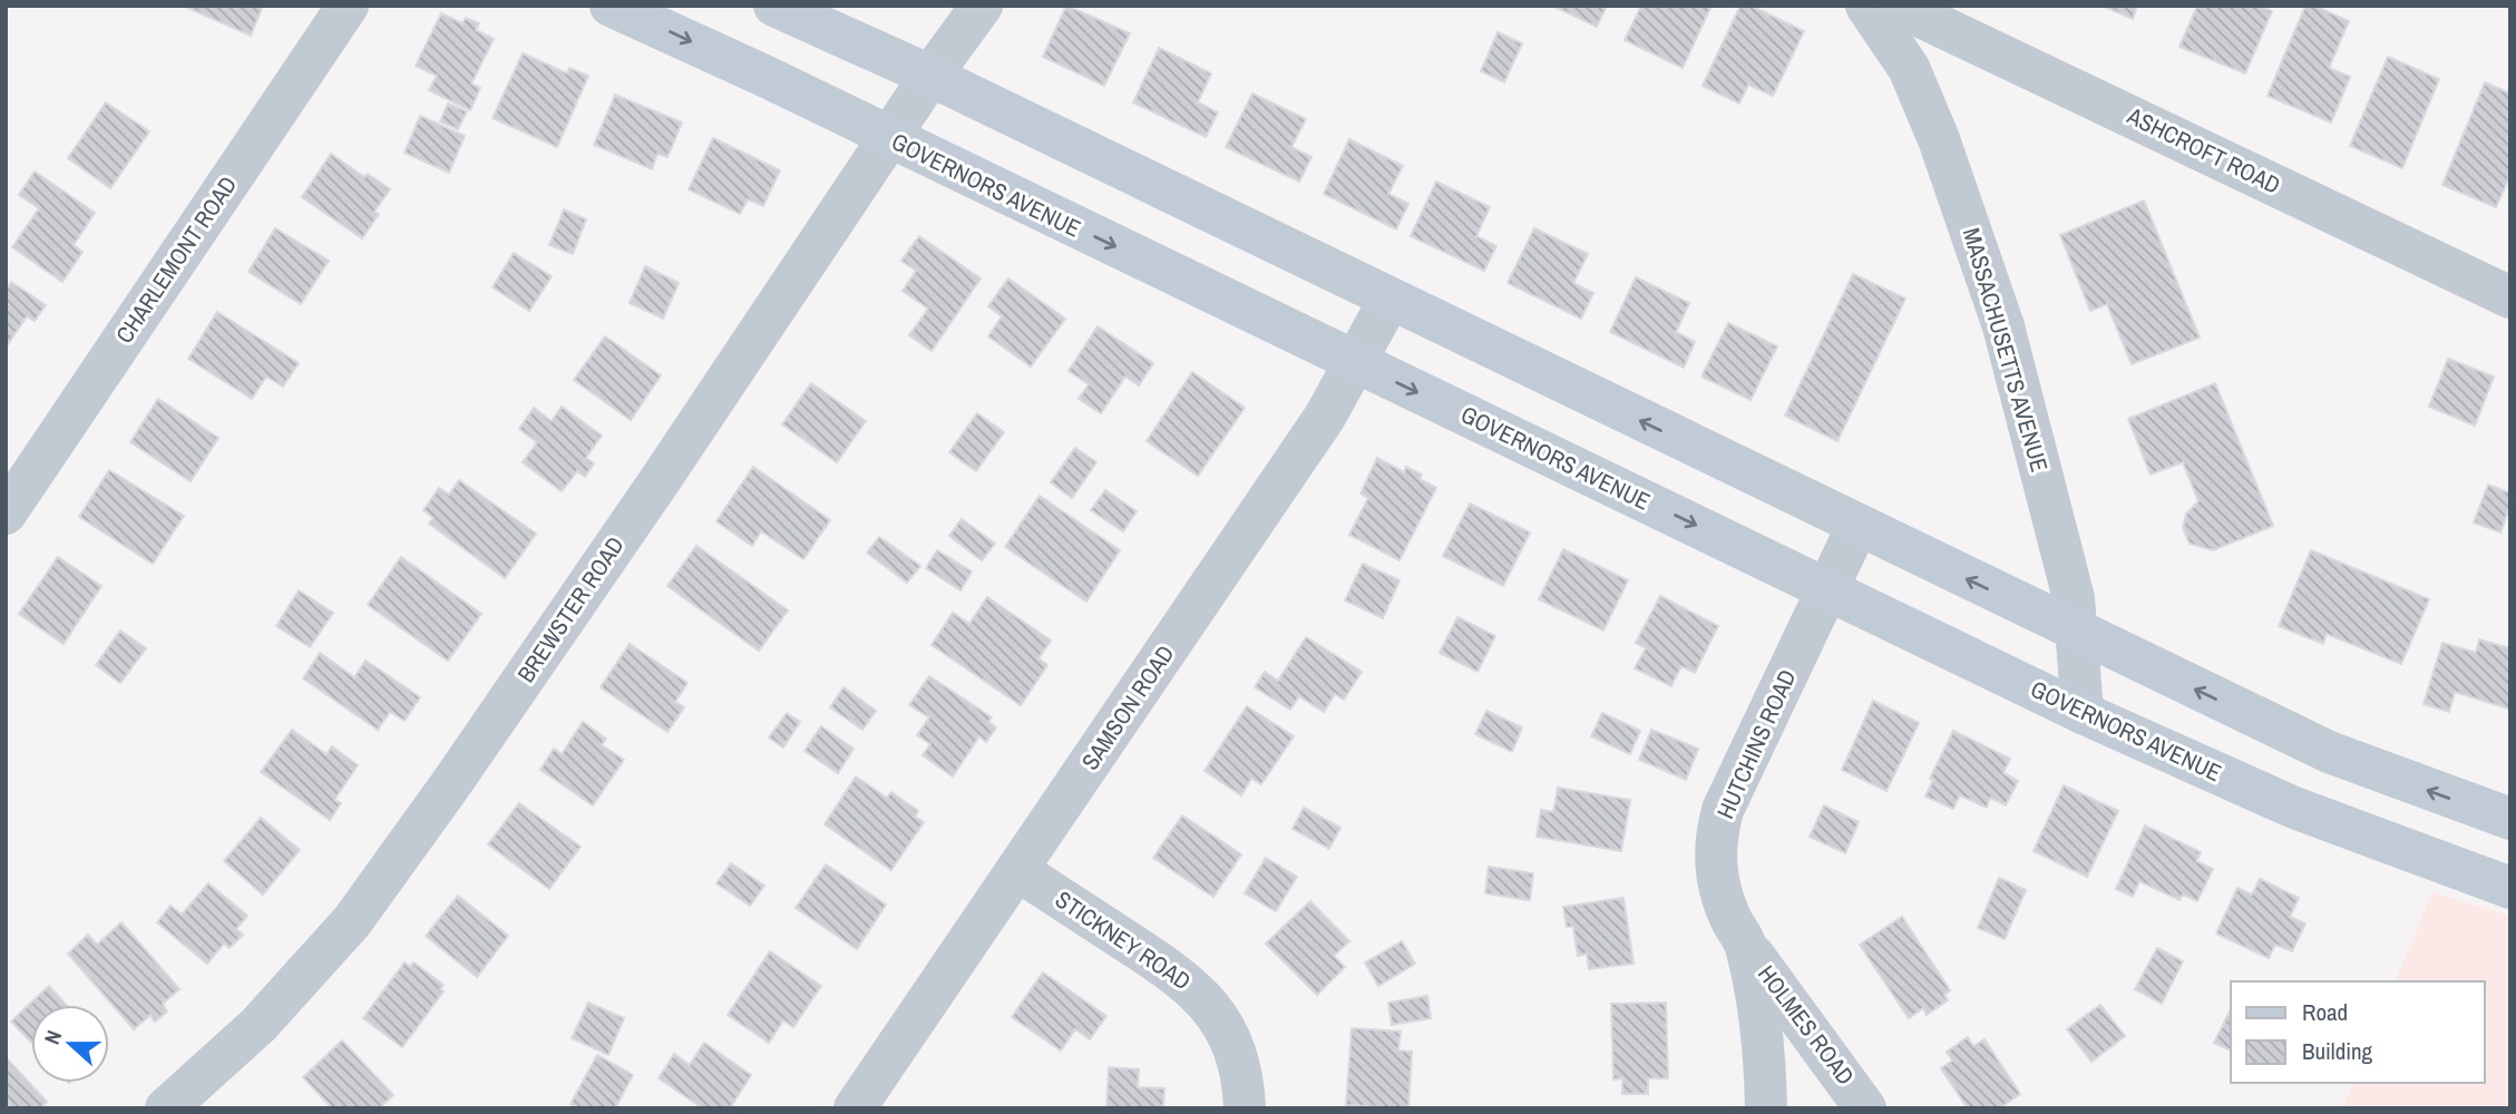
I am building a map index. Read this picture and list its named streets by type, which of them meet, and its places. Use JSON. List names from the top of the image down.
{
  "streets": {
    "street": [
      "ASHCROFT ROAD",
      "GOVERNORS AVENUE",
      "CHARLEMONT ROAD",
      "MASSACHUSETTS AVENUE",
      "BREWSTER ROAD",
      "SAMSON ROAD",
      "HUTCHINS ROAD",
      "STICKNEY ROAD",
      "HOLMES ROAD"
    ]
  },
  "crossings": [
    ["GOVERNORS AVENUE", "MASSACHUSETTS AVENUE"],
    ["GOVERNORS AVENUE", "BREWSTER ROAD"],
    ["GOVERNORS AVENUE", "SAMSON ROAD"],
    ["GOVERNORS AVENUE", "HUTCHINS ROAD"],
    ["SAMSON ROAD", "STICKNEY ROAD"],
    ["HUTCHINS ROAD", "HOLMES ROAD"]
  ],
  "legend": ["Road", "Building"],
  "north": "left"
}
